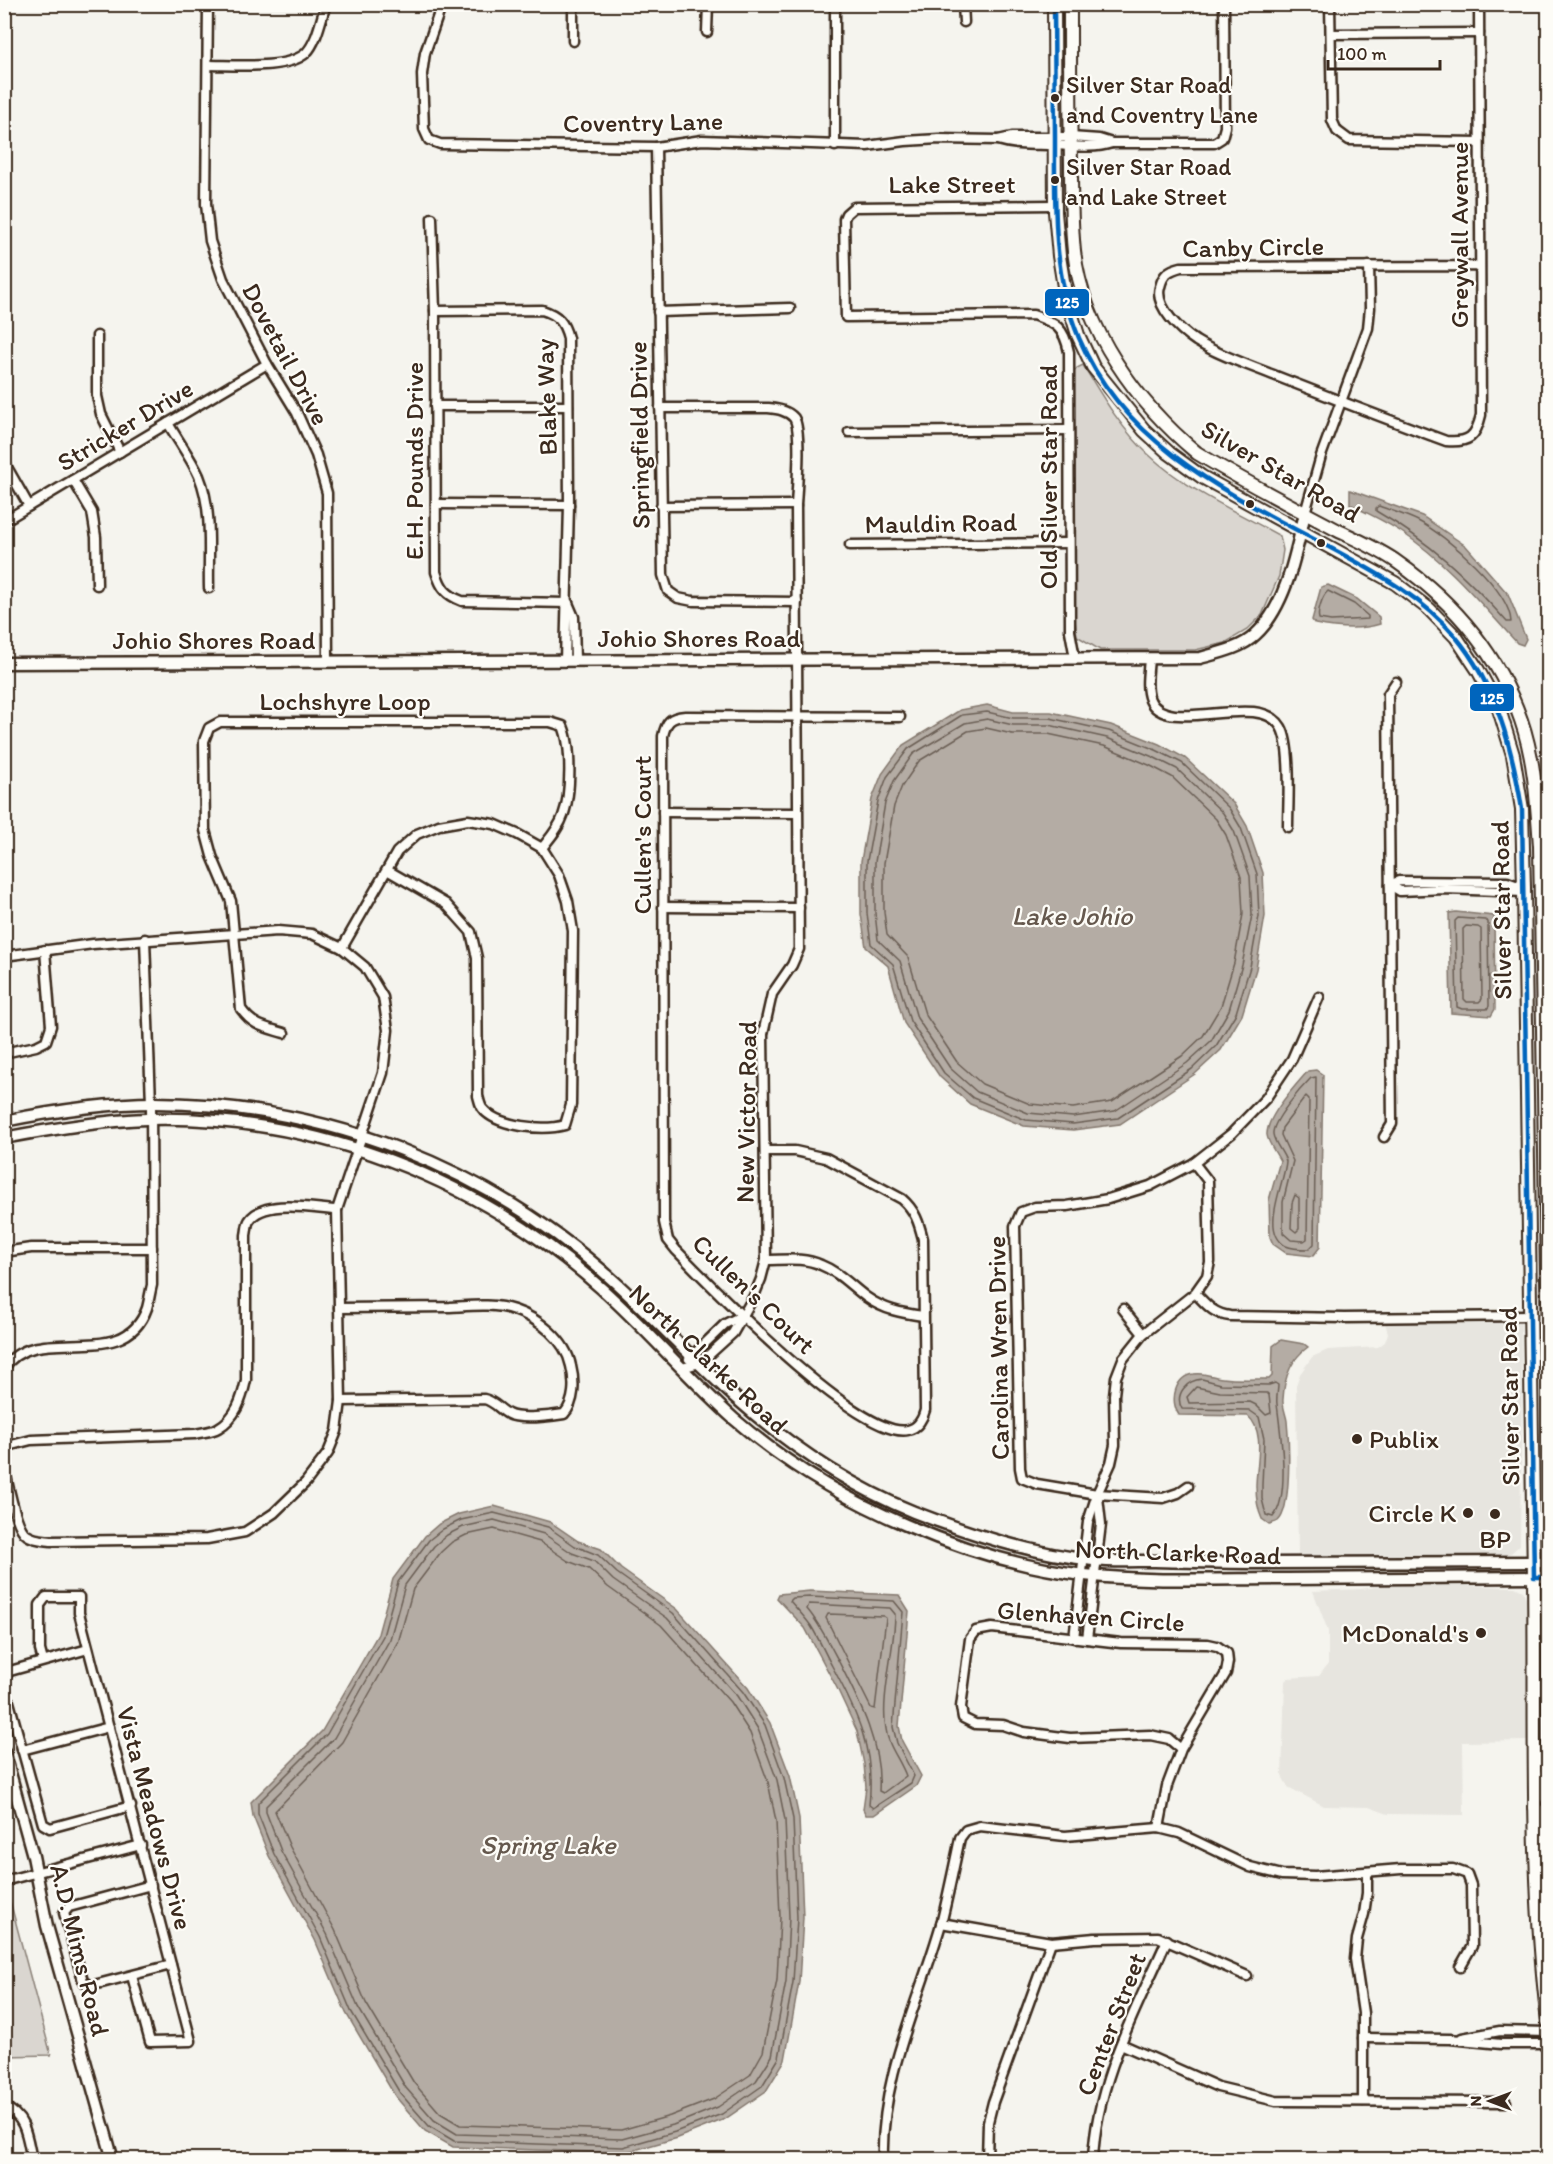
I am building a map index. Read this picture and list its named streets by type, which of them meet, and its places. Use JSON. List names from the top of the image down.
{
  "streets": {
    "main road": ["Silver Star Road"],
    "street": [
      "Coventry Lane",
      "Lake Street",
      "Greywall Avenue",
      "Canby Circle",
      "Dovetail Drive",
      "Blake Way",
      "Stricker Drive",
      "Springfield Drive",
      "E.H. Pounds Drive",
      "Old Silver Star Road",
      "Mauldin Road",
      "Johio Shores Road",
      "Lochshyre Loop",
      "Cullen's Court",
      "New Victor Road",
      "Carolina Wren Drive",
      "North Clarke Road",
      "Glenhaven Circle",
      "Vista Meadows Drive",
      "A.D. Mims Road",
      "Center Street"
    ]
  },
  "crossings": [
    ["Coventry Lane", "Springfield Drive"],
    ["Coventry Lane", "Silver Star Road"],
    ["Lake Street", "Silver Star Road"],
    ["Lake Street", "Old Silver Star Road"],
    ["Greywall Avenue", "Canby Circle"],
    ["Dovetail Drive", "Stricker Drive"],
    ["Dovetail Drive", "Johio Shores Road"],
    ["Blake Way", "E.H. Pounds Drive"],
    ["Blake Way", "Johio Shores Road"],
    ["Springfield Drive", "New Victor Road"],
    ["Silver Star Road", "Johio Shores Road"],
    ["Silver Star Road", "North Clarke Road"],
    ["Old Silver Star Road", "Mauldin Road"],
    ["Old Silver Star Road", "Johio Shores Road"],
    ["Johio Shores Road", "New Victor Road"],
    ["Cullen's Court", "New Victor Road"],
    ["New Victor Road", "North Clarke Road"]
  ],
  "water": ["Lake Johio", "Spring Lake"],
  "places": [
    "Silver Star Road and Coventry Lane",
    "Silver Star Road and Lake Street",
    "Publix",
    "Circle K",
    "BP",
    "McDonald's"
  ],
  "lines": ["transit line 125"],
  "scale_bar": "100 m",
  "north": "left"
}
